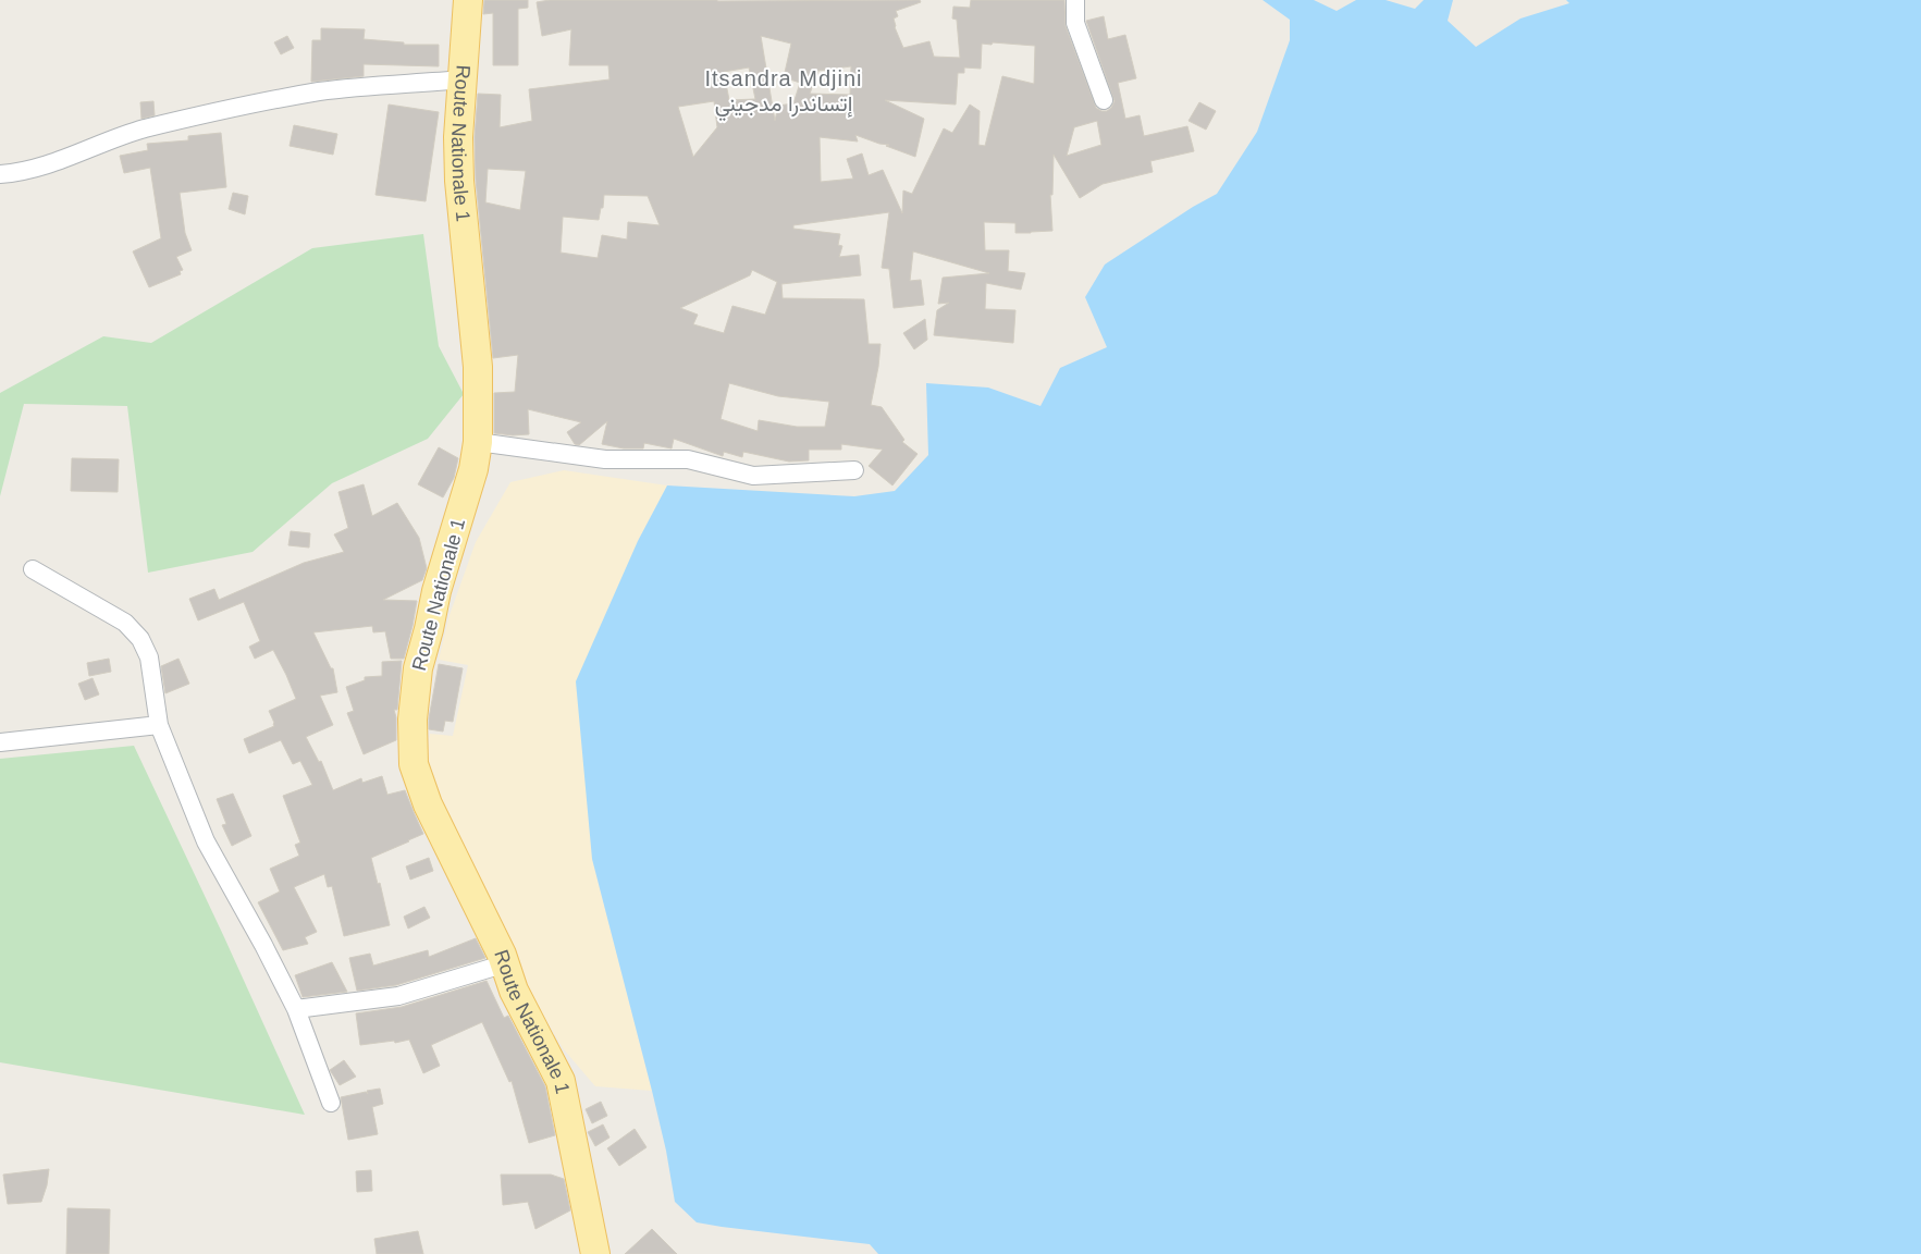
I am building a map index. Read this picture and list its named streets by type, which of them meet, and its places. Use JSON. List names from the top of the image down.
{
  "streets": {
    "main road": ["Route Nationale 1"]
  },
  "districts": ["Itsandra Mdjini إتساندرا مدجيني"]
}
